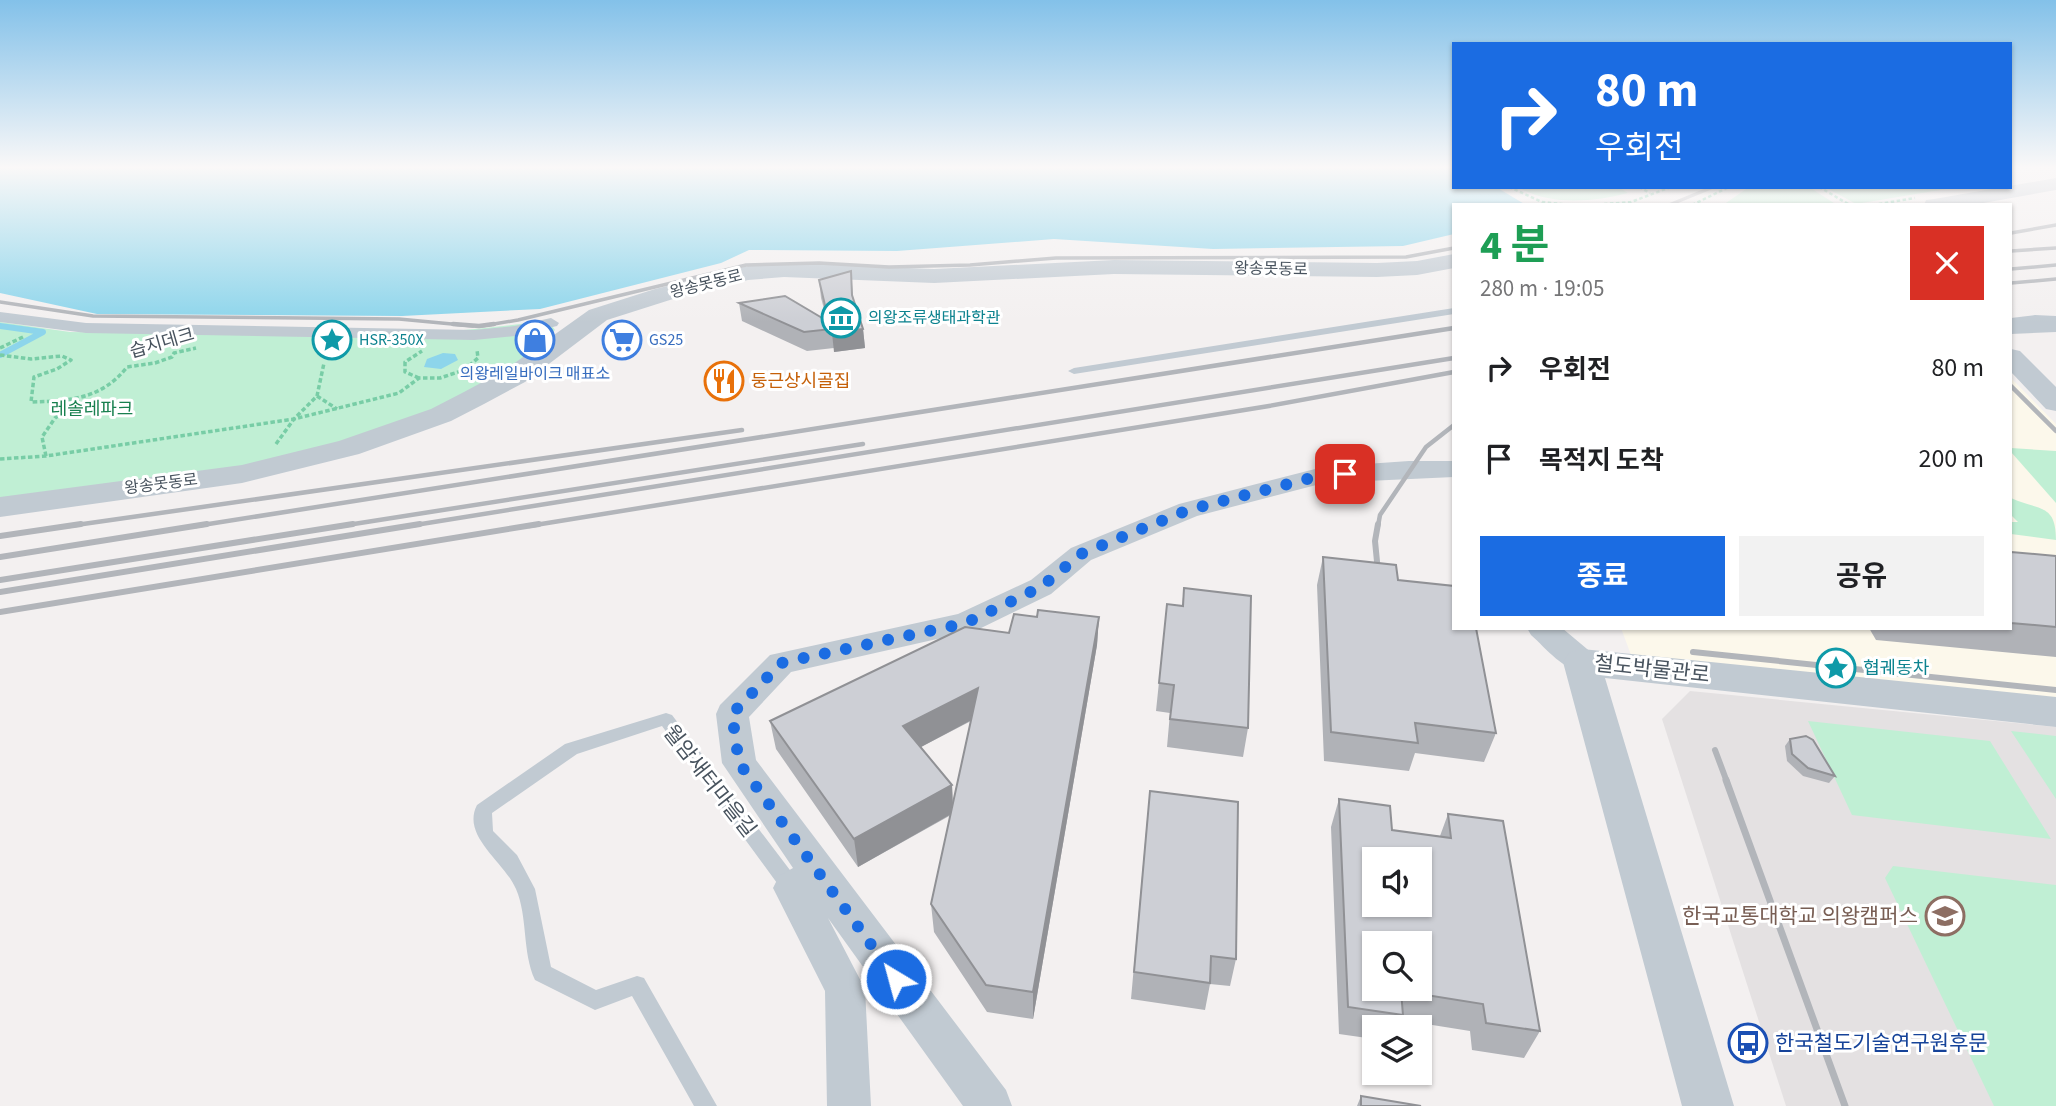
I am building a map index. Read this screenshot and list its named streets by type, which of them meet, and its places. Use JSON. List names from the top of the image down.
{
  "streets": {
    "street": ["왕송못동로", "철도박물관로", "월암새터마을길"],
    "path": ["습지데크"]
  },
  "parks": ["레솔레파크"],
  "places": {
    "museum": ["의왕조류생태과학관"],
    "place": ["HSR-350X", "협궤동차"],
    "shop": ["의왕레일바이크 매표소"],
    "supermarket": ["GS25"],
    "restaurant": ["둥근상시골집"],
    "school or university": ["한국교통대학교 의왕캠퍼스"],
    "bus stop": ["한국철도기술연구원후문"]
  },
  "page": {
    "turn": ["80 m", "우회전"],
    "heading": ["4 분", "280 m · 19:05"],
    "list": [
      {
        "name": "우회전",
        "value": "80 m"
      },
      {
        "name": "목적지 도착",
        "value": "200 m"
      }
    ],
    "buttons": ["종료", "공유"]
  }
}
